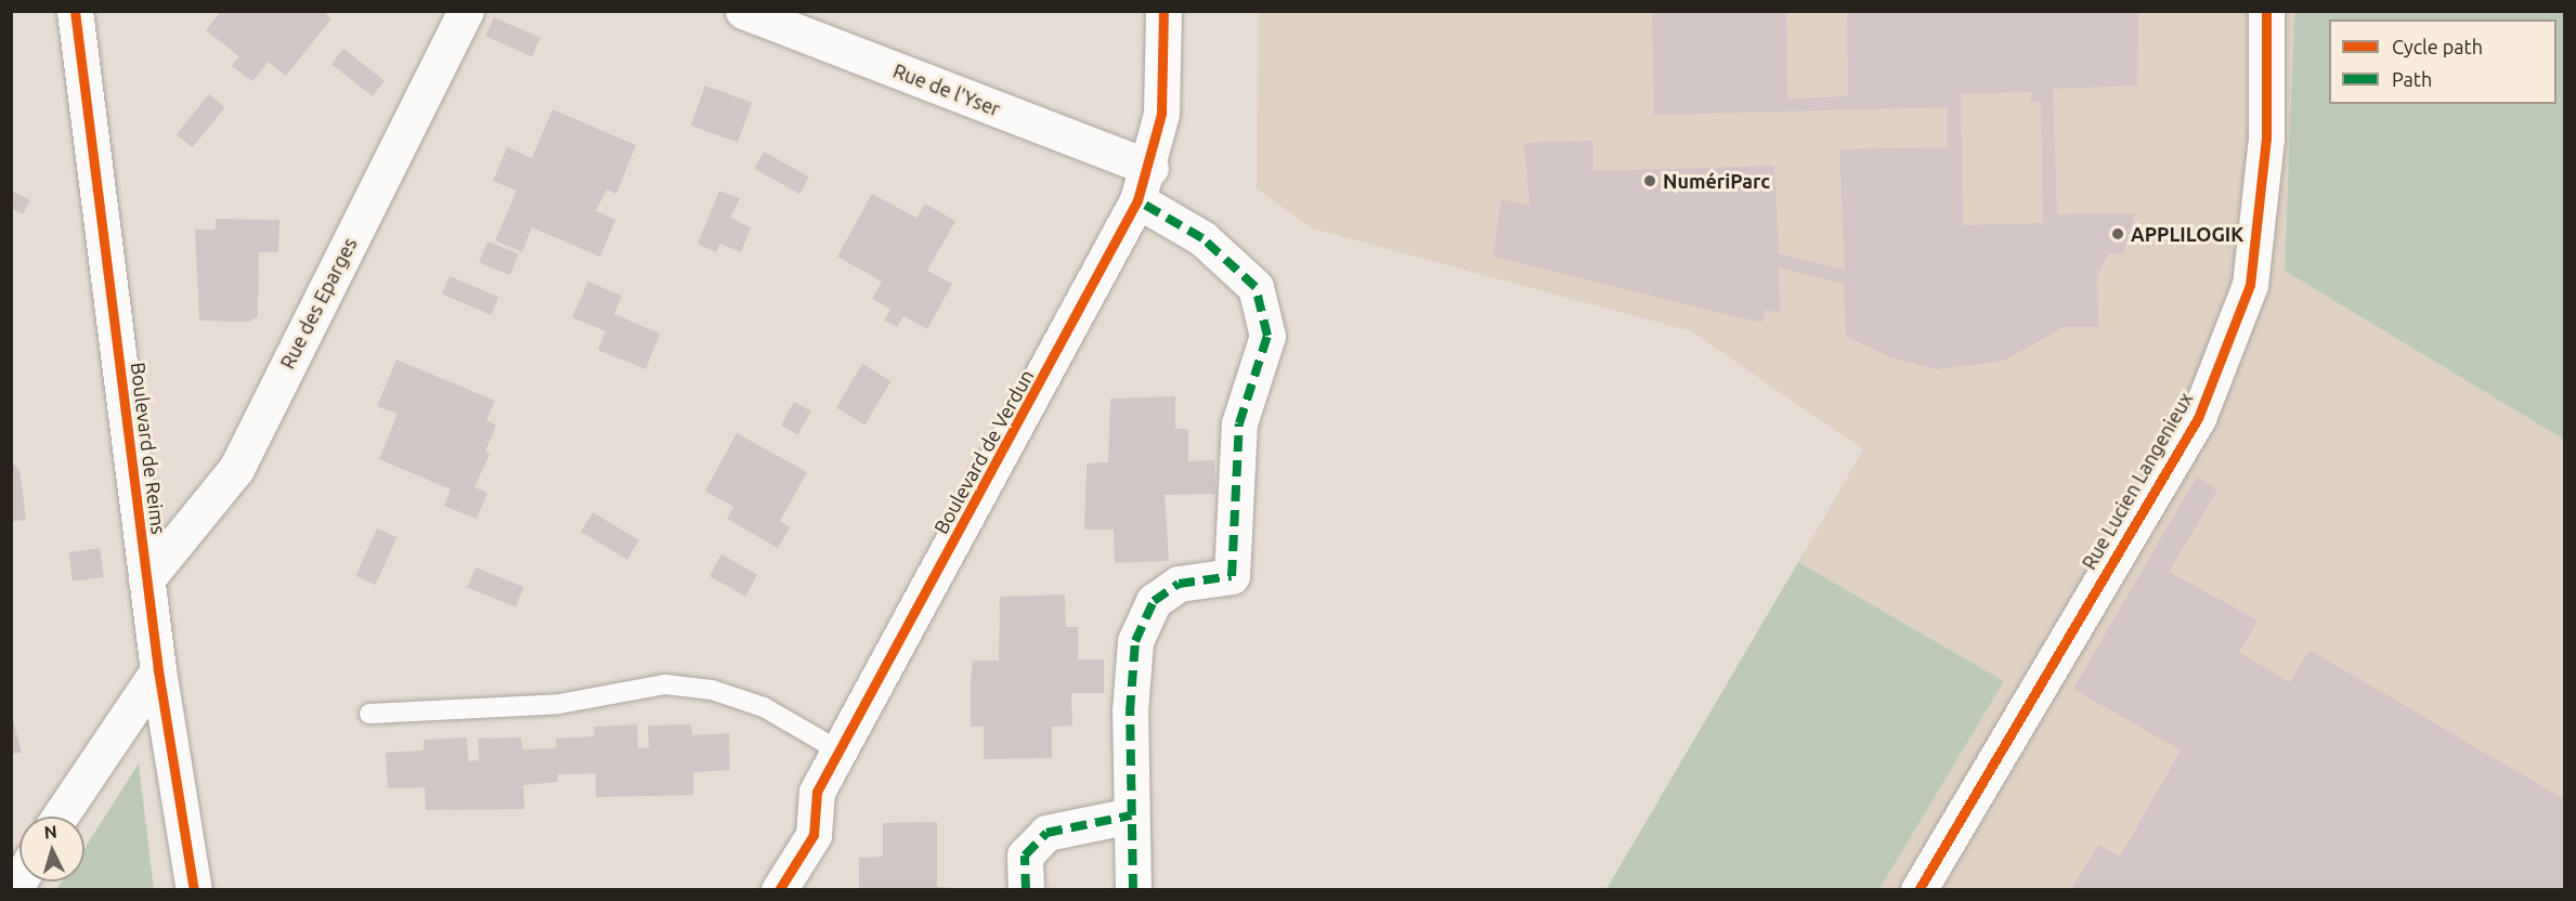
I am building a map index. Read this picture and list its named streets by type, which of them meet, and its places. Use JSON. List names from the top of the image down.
{
  "streets": {
    "street": [
      "Rue de l'Yser",
      "Rue des Eparges",
      "Boulevard de Reims",
      "Boulevard de Verdun",
      "Rue Lucien Langenieux"
    ]
  },
  "crossings": [
    ["Rue de l'Yser", "Boulevard de Verdun"],
    ["Rue des Eparges", "Boulevard de Reims"]
  ],
  "places": ["NumériParc", "APPLILOGIK"],
  "legend": ["Cycle path", "Path"],
  "north": "top"
}
